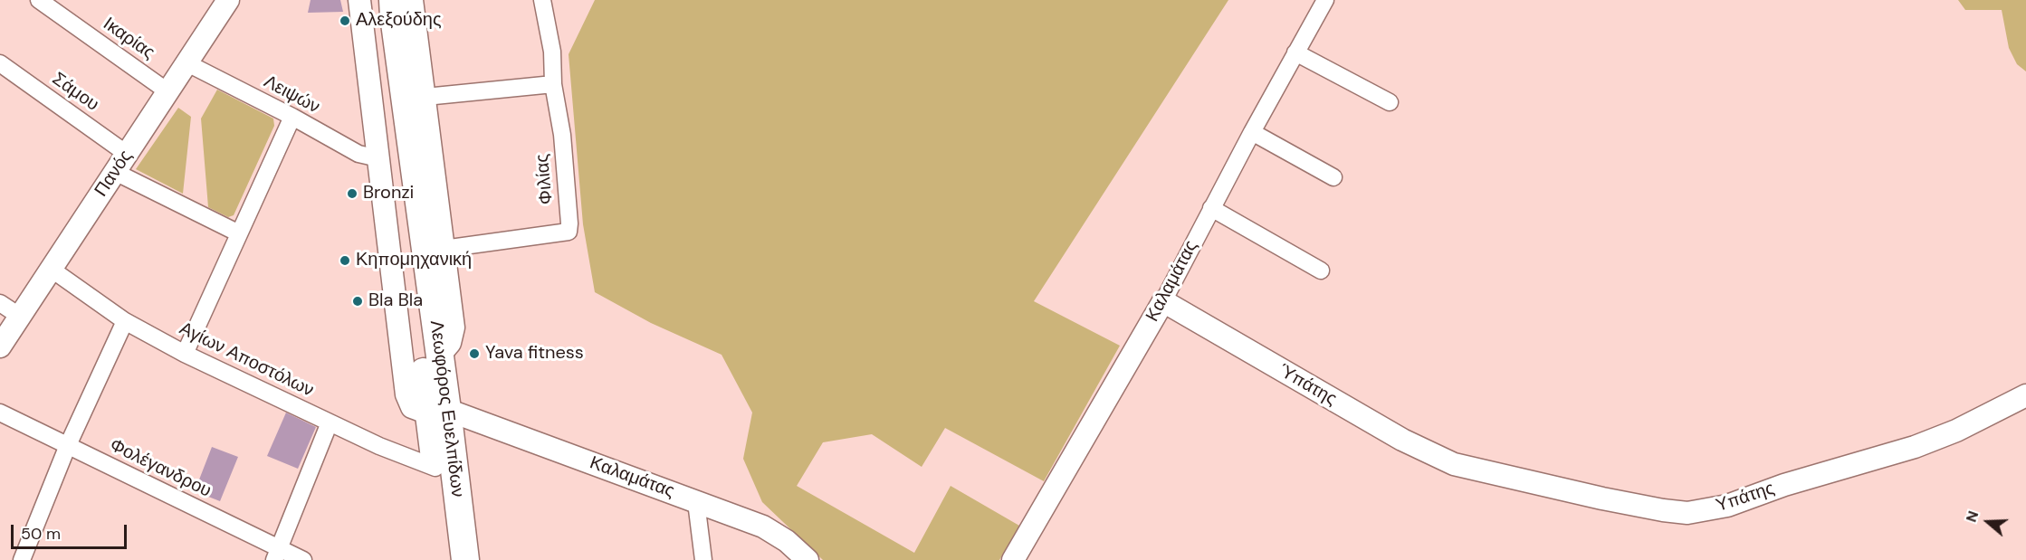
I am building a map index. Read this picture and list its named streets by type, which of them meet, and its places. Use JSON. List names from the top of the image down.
{
  "streets": {
    "main road": ["Λεωφόρος Ευελπίδων"],
    "street": [
      "Ικαρίας",
      "Σάμου",
      "Λειψών",
      "Πανός",
      "Φιλίας",
      "Καλαμάτας",
      "Αγίων Αποστόλων",
      "Ύπάτης",
      "Φολέγανδρου",
      "Υπάτης"
    ]
  },
  "crossings": [
    ["Ικαρίας", "Πανός"],
    ["Σάμου", "Πανός"],
    ["Λειψών", "Πανός"],
    ["Λειψών", "Καλαμάτας"],
    ["Πανός", "Αγίων Αποστόλων"],
    ["Καλαμάτας", "Ύπάτης"],
    ["Καλαμάτας", "Λεωφόρος Ευελπίδων"],
    ["Αγίων Αποστόλων", "Λεωφόρος Ευελπίδων"],
    ["Ύπάτης", "Υπάτης"]
  ],
  "places": [
    "Αλεξούδης",
    "Bronzi",
    "Κηπομηχανική",
    "Bla Bla",
    "Yava fitness"
  ],
  "scale_bar": "50 m",
  "north": "left"
}
